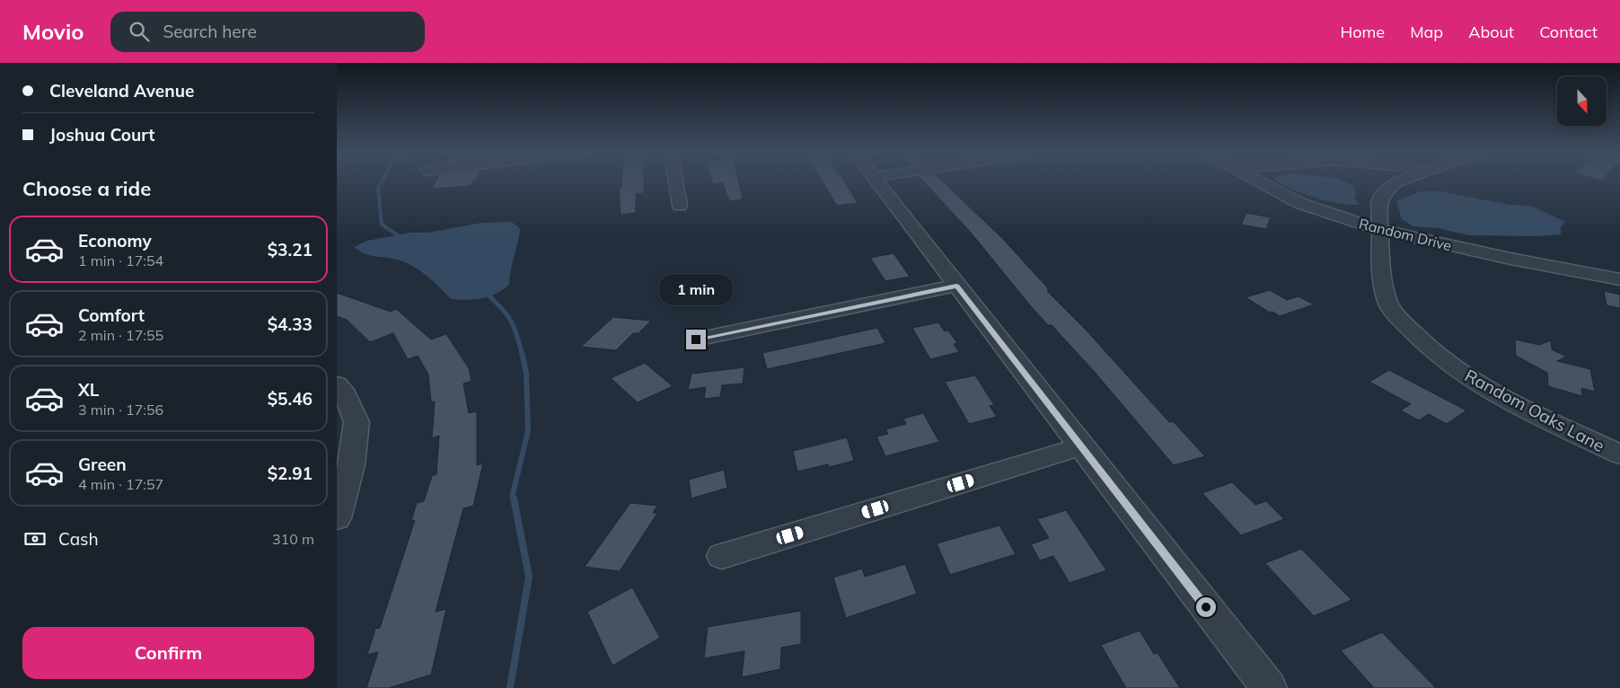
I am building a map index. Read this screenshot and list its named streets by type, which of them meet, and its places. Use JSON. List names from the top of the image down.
{
  "streets": {
    "street": ["Random Drive", "Random Oaks Lane"]
  },
  "crossings": [
    ["Random Drive", "Random Oaks Lane"]
  ],
  "north": "bottom",
  "page": {
    "header": "Movio",
    "search": "Search here",
    "nav": [
      "Home",
      "Map",
      "About",
      "Contact"
    ],
    "banner": ["Cleveland Avenue", "Joshua Court"],
    "heading": "Choose a ride",
    "list": [
      {
        "name": "Economy",
        "note": "1 min · 17:54",
        "value": "$3.21"
      },
      {
        "name": "Comfort",
        "note": "2 min · 17:55",
        "value": "$4.33"
      },
      {
        "name": "XL",
        "note": "3 min · 17:56",
        "value": "$5.46"
      },
      {
        "name": "Green",
        "note": "4 min · 17:57",
        "value": "$2.91"
      }
    ],
    "bubble": "1 min",
    "pay": ["Cash", "310 m"],
    "buttons": "Confirm"
  }
}
